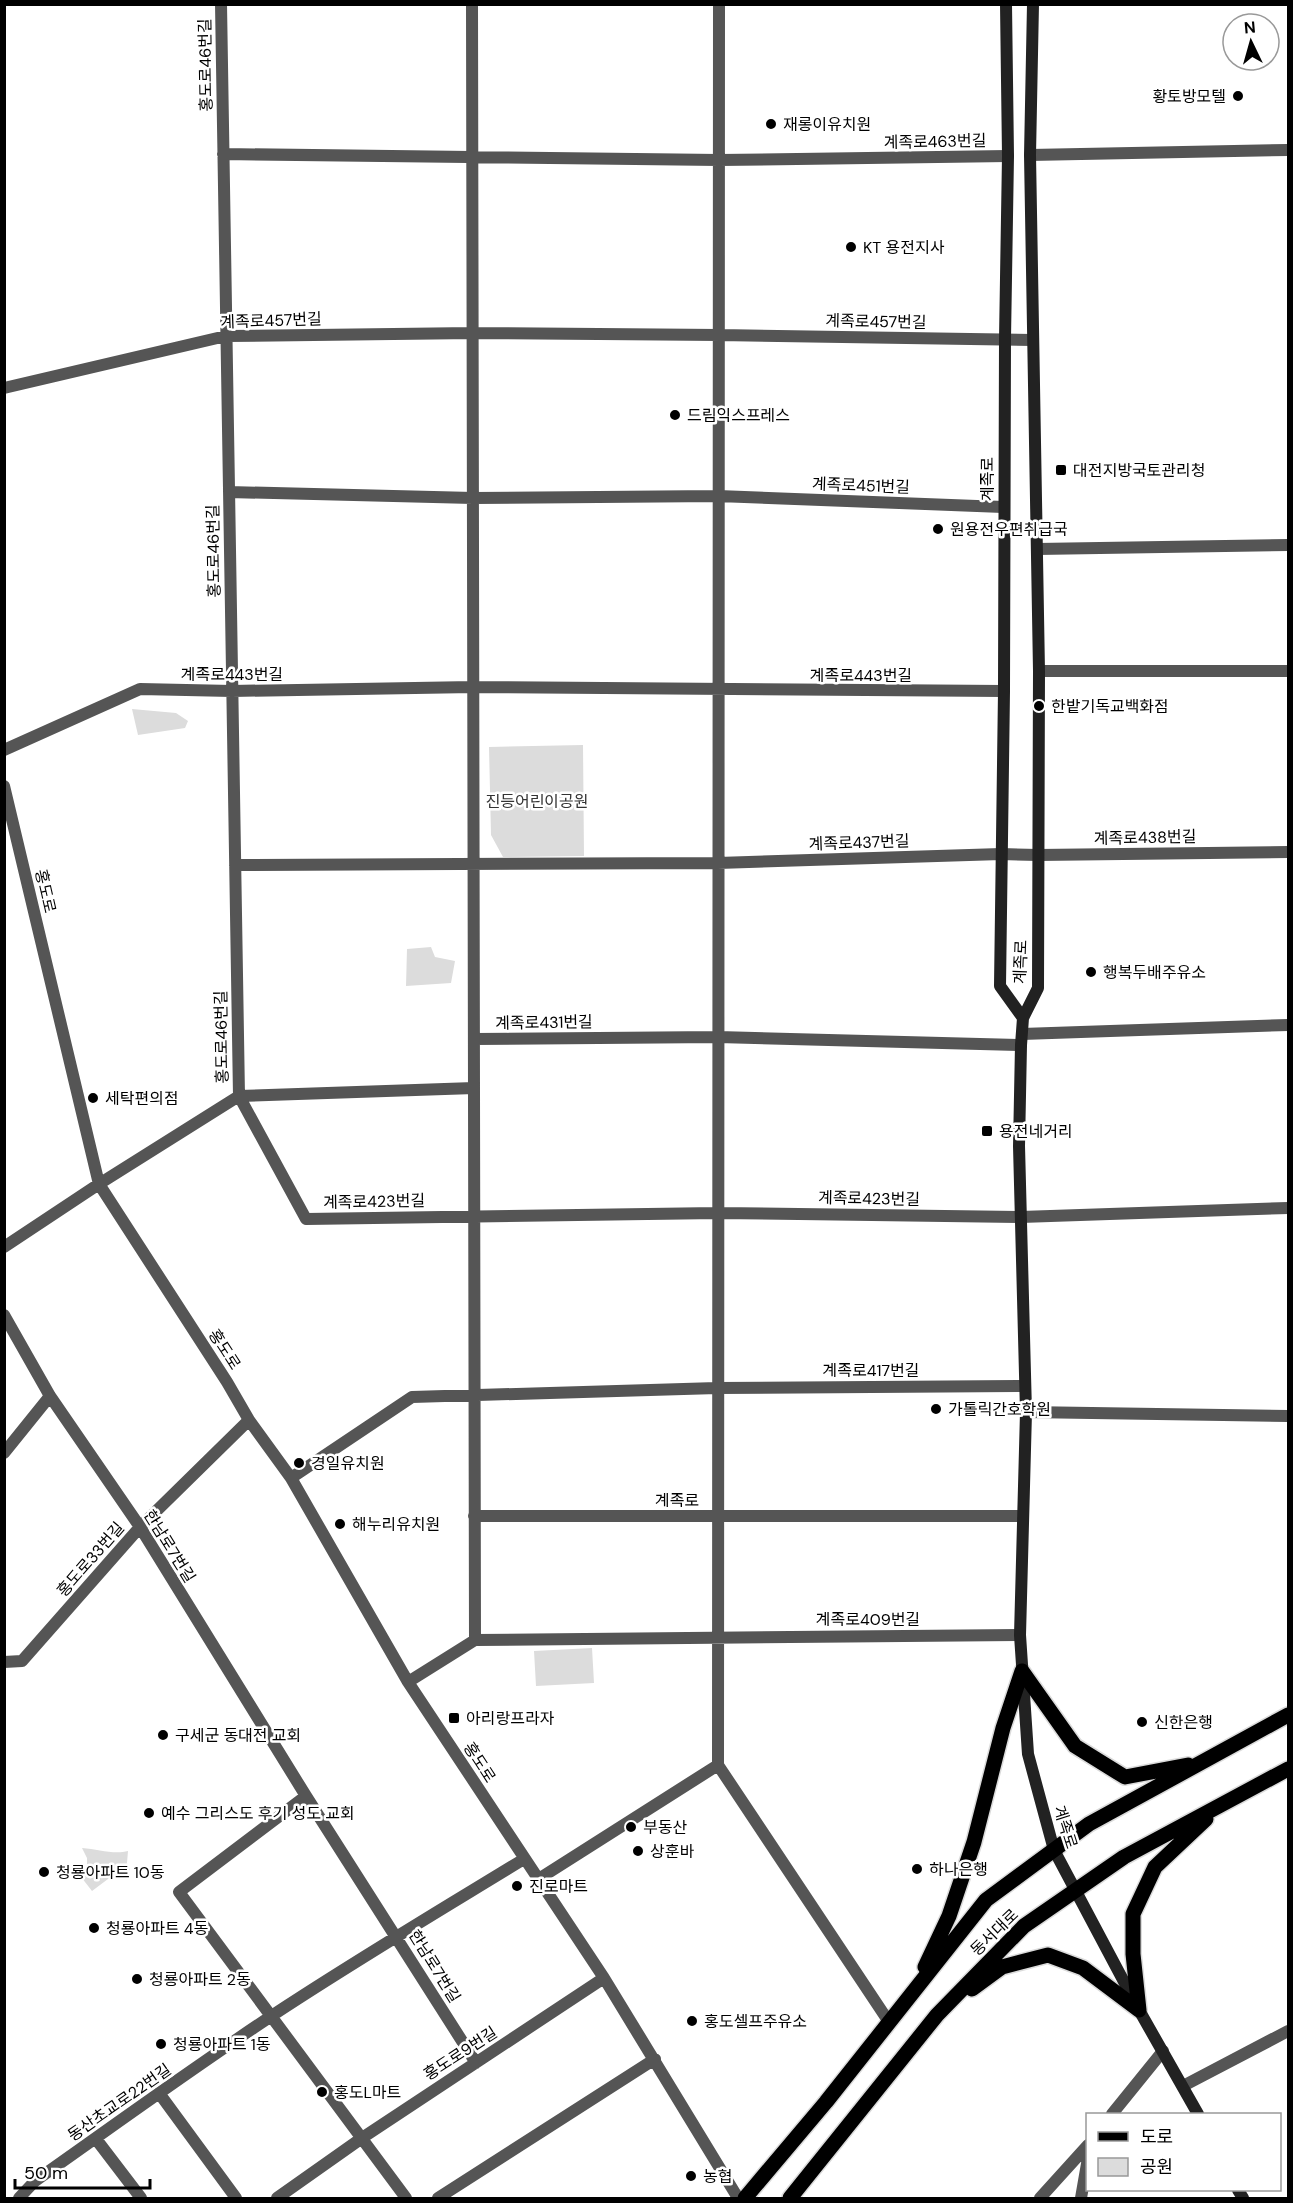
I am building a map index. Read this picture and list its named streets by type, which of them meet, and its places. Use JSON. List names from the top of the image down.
{
  "streets": {
    "main road": ["계족로", "동서대로"],
    "street": [
      "홍도로46번길",
      "계족로463번길",
      "계족로457번길",
      "계족로451번길",
      "계족로443번길",
      "계족로438번길",
      "계족로437번길",
      "홍도로",
      "계족로431번길",
      "계족로423번길",
      "계족로417번길",
      "한남로7번길",
      "홍도로33번길",
      "계족로409번길",
      "홍도로9번길",
      "동산초교로22번길"
    ]
  },
  "crossings": [
    ["홍도로46번길", "계족로463번길"],
    ["홍도로46번길", "계족로457번길"],
    ["홍도로46번길", "계족로451번길"],
    ["홍도로46번길", "계족로443번길"],
    ["홍도로46번길", "계족로437번길"],
    ["홍도로46번길", "홍도로"],
    ["홍도로46번길", "계족로423번길"],
    ["계족로463번길", "계족로"],
    ["계족로457번길", "계족로"],
    ["계족로", "계족로451번길"],
    ["계족로", "계족로443번길"],
    ["계족로", "계족로438번길"],
    ["계족로", "계족로437번길"],
    ["계족로", "계족로431번길"],
    ["계족로", "계족로423번길"],
    ["계족로", "계족로417번길"],
    ["계족로", "계족로409번길"],
    ["계족로", "동서대로"],
    ["계족로438번길", "계족로437번길"],
    ["계족로437번길", "계족로431번길"],
    ["홍도로", "계족로417번길"],
    ["홍도로", "홍도로33번길"],
    ["홍도로", "홍도로9번길"],
    ["홍도로", "동산초교로22번길"],
    ["한남로7번길", "홍도로33번길"],
    ["한남로7번길", "홍도로9번길"],
    ["한남로7번길", "동산초교로22번길"]
  ],
  "parks": ["진등어린이공원"],
  "places": {
    "other": [
      "황토방모텔",
      "재롱이유치원",
      "KT 용전지사",
      "드림익스프레스",
      "원용전우편취급국",
      "한밭기독교백화점",
      "행복두배주유소",
      "세탁편의점",
      "가톨릭간호학원",
      "경일유치원",
      "해누리유치원",
      "신한은행",
      "구세군 동대전 교회",
      "예수 그리스도 후기 성도 교회",
      "부동산",
      "상훈바",
      "하나은행",
      "청룡아파트 10동",
      "진로마트",
      "청룡아파트 4동",
      "청룡아파트 2동",
      "홍도셀프주유소",
      "청룡아파트 1동",
      "홍도L마트",
      "농협"
    ],
    "transit": ["대전지방국토관리청", "용전네거리", "아리랑프라자"]
  },
  "legend": ["도로", "공원"],
  "scale_bar": "50 m",
  "north": "top"
}
